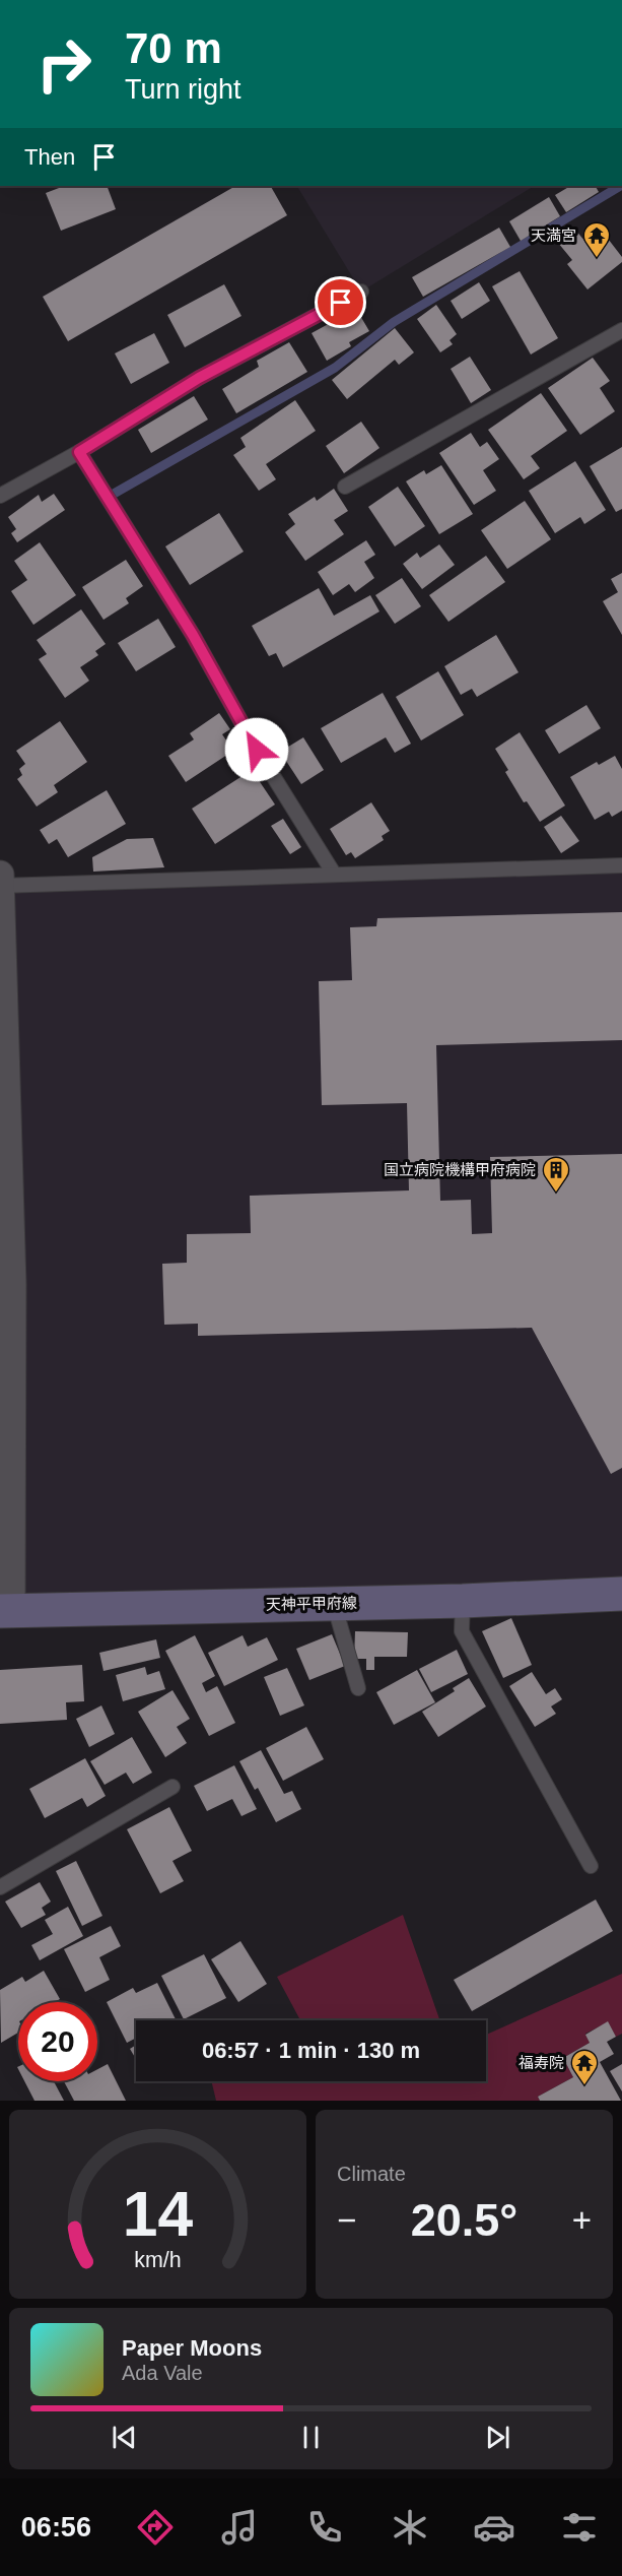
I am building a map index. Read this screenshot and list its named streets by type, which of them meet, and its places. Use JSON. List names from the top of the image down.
{
  "streets": {
    "main road": ["天神平甲府線"]
  },
  "places": {
    "temple": ["天満宮", "福寿院"],
    "building": ["国立病院機構甲府病院"]
  },
  "page": {
    "turn": ["70 m", "Turn right"],
    "then": "Then",
    "limit": "20",
    "trip": "06:57 · 1 min · 130 m",
    "tile": "Climate",
    "heat": ["−", "20.5°", "+"],
    "song": ["Paper Moons", "Ada Vale"],
    "tabs": "06:56",
    "gauge": ["14", "km/h"]
  }
}
